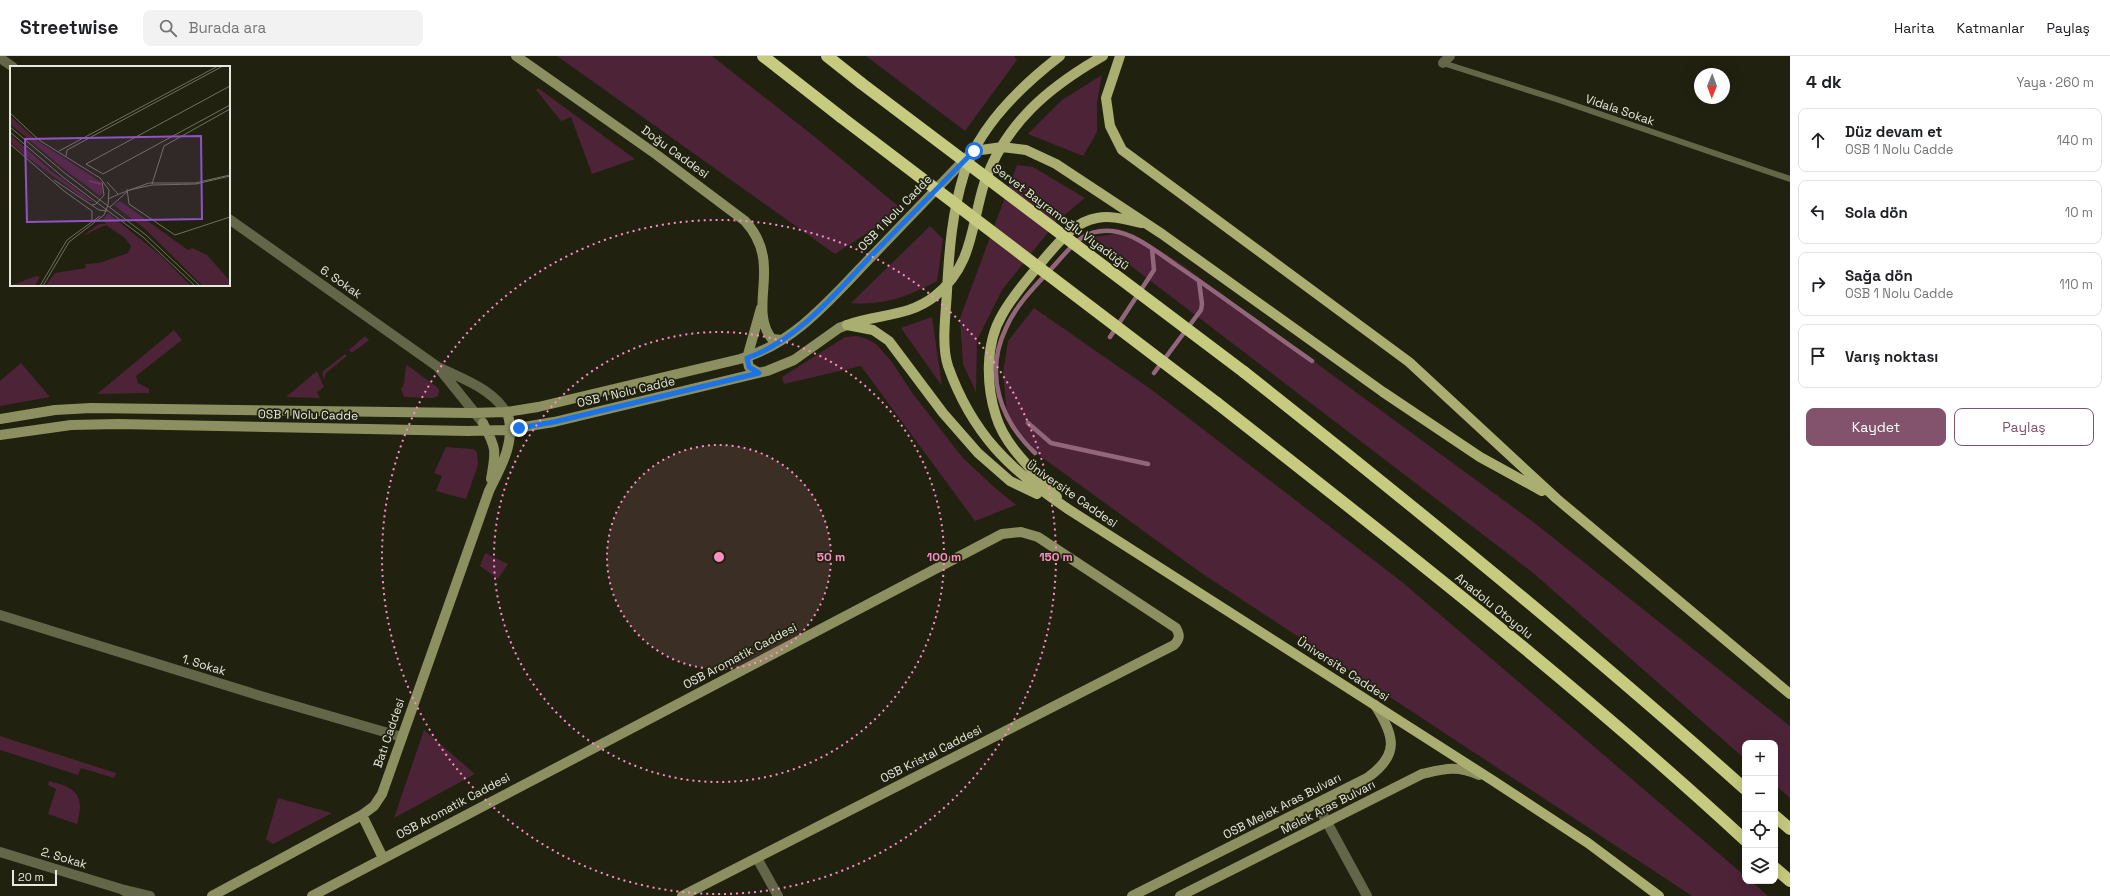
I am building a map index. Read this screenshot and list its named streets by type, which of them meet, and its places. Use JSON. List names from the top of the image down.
{
  "streets": {
    "highway": ["Servet Bayramoğlu Viyadüğü", "Anadolu Otoyolu"],
    "main road": ["OSB 1 Nolu Cadde", "Üniversite Caddesi"],
    "street": [
      "Doğu Caddesi",
      "6. Sokak",
      "OSB Aromatik Caddesi",
      "1. Sokak",
      "Batı Caddesi",
      "OSB Kristal Caddesi",
      "OSB Melek Aras Bulvarı",
      "Melek Aras Bulvarı",
      "2. Sokak"
    ],
    "lane": ["Vidala Sokak"]
  },
  "crossings": [
    ["Doğu Caddesi", "OSB 1 Nolu Cadde"],
    ["OSB 1 Nolu Cadde", "6. Sokak"],
    ["OSB 1 Nolu Cadde", "Üniversite Caddesi"],
    ["OSB 1 Nolu Cadde", "Batı Caddesi"],
    ["Servet Bayramoğlu Viyadüğü", "Anadolu Otoyolu"],
    ["6. Sokak", "Batı Caddesi"],
    ["Üniversite Caddesi", "OSB Melek Aras Bulvarı"],
    ["Üniversite Caddesi", "Melek Aras Bulvarı"],
    ["OSB Aromatik Caddesi", "OSB Kristal Caddesi"],
    ["1. Sokak", "Batı Caddesi"]
  ],
  "scale_bar": "20 m",
  "north": "bottom",
  "page": {
    "header": "Streetwise",
    "search": "Burada ara",
    "nav": ["Harita", "Katmanlar", "Paylaş"],
    "heading": ["4 dk", "Yaya · 260 m"],
    "list": [
      ["Düz devam et", "OSB 1 Nolu Cadde", "140 m"],
      ["Sola dön", "10 m"],
      ["Sağa dön", "OSB 1 Nolu Cadde", "110 m"],
      "Varış noktası"
    ],
    "buttons": ["Kaydet", "Paylaş"],
    "map_buttons": ["+", "−"],
    "scale": "20 m"
  },
  "rings": ["50 m", "100 m", "150 m"]
}
